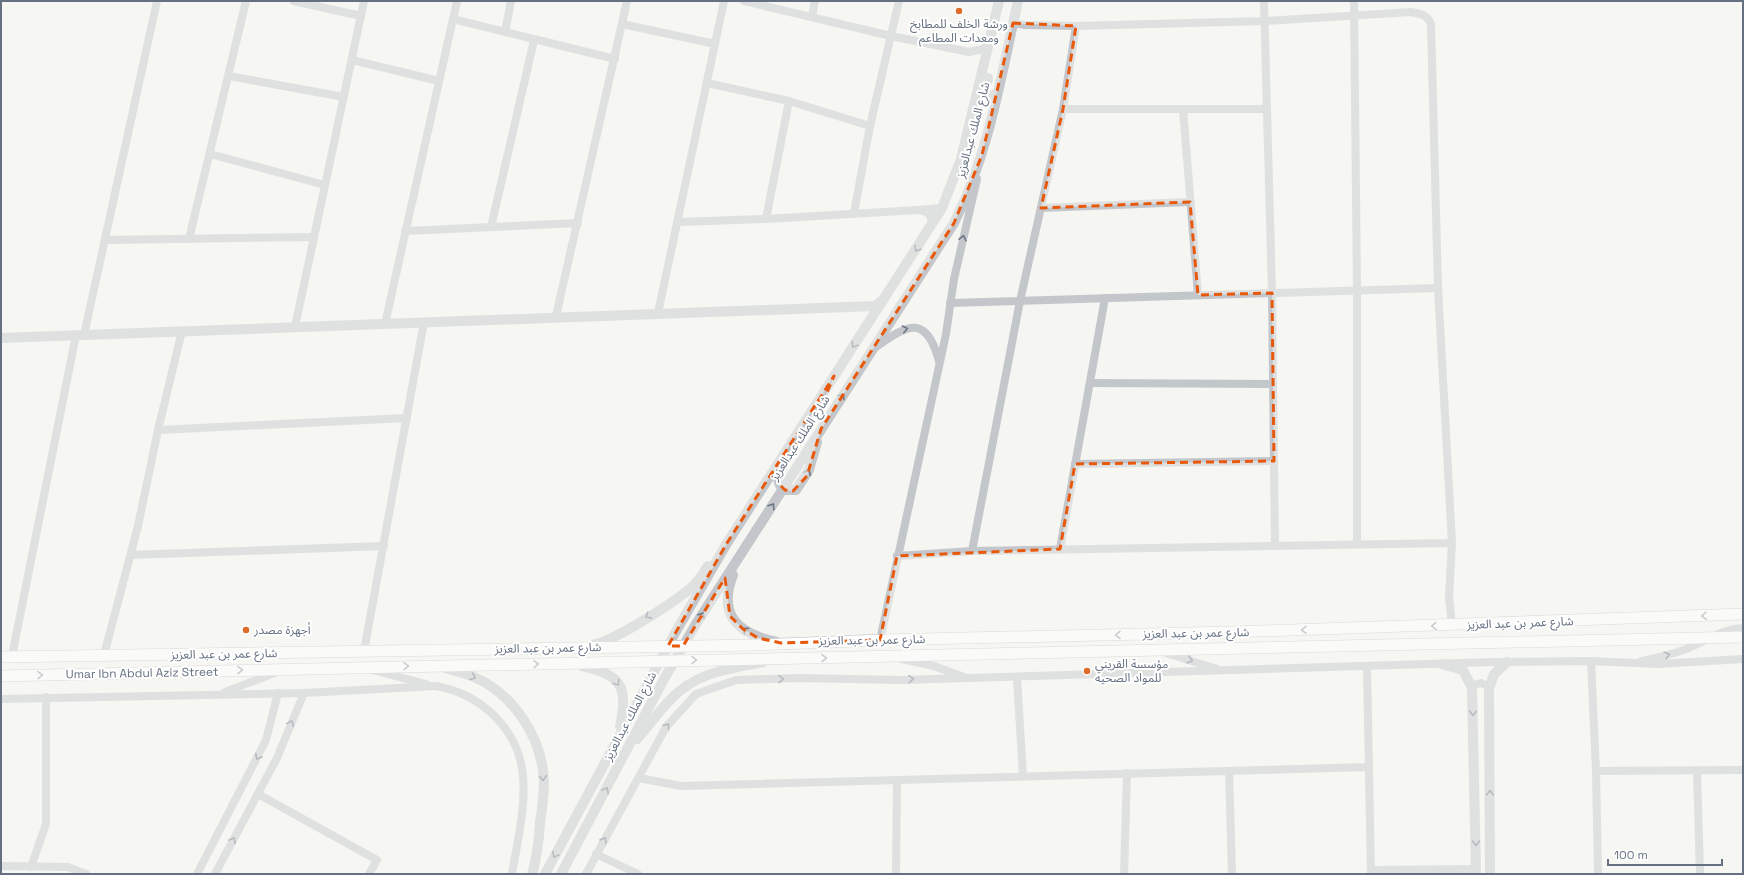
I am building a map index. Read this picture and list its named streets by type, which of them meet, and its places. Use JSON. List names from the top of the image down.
{
  "streets": {
    "main road": ["شارع عمر بن عبد العزيز", "Umar Ibn Abdul Aziz Street"],
    "street": ["شارع الملك عبدالعزيز"]
  },
  "crossings": [
    ["شارع الملك عبدالعزيز", "شارع عمر بن عبد العزيز"],
    ["شارع عمر بن عبد العزيز", "Umar Ibn Abdul Aziz Street"]
  ],
  "one_way": ["Umar Ibn Abdul Aziz Street"],
  "places": ["ورشة الخلف للمطابخ ومعدات المطاعم", "أجهزة مصدر", "مؤسسة القريني للمواد الصحيه"],
  "scale_bar": "100 m"
}
